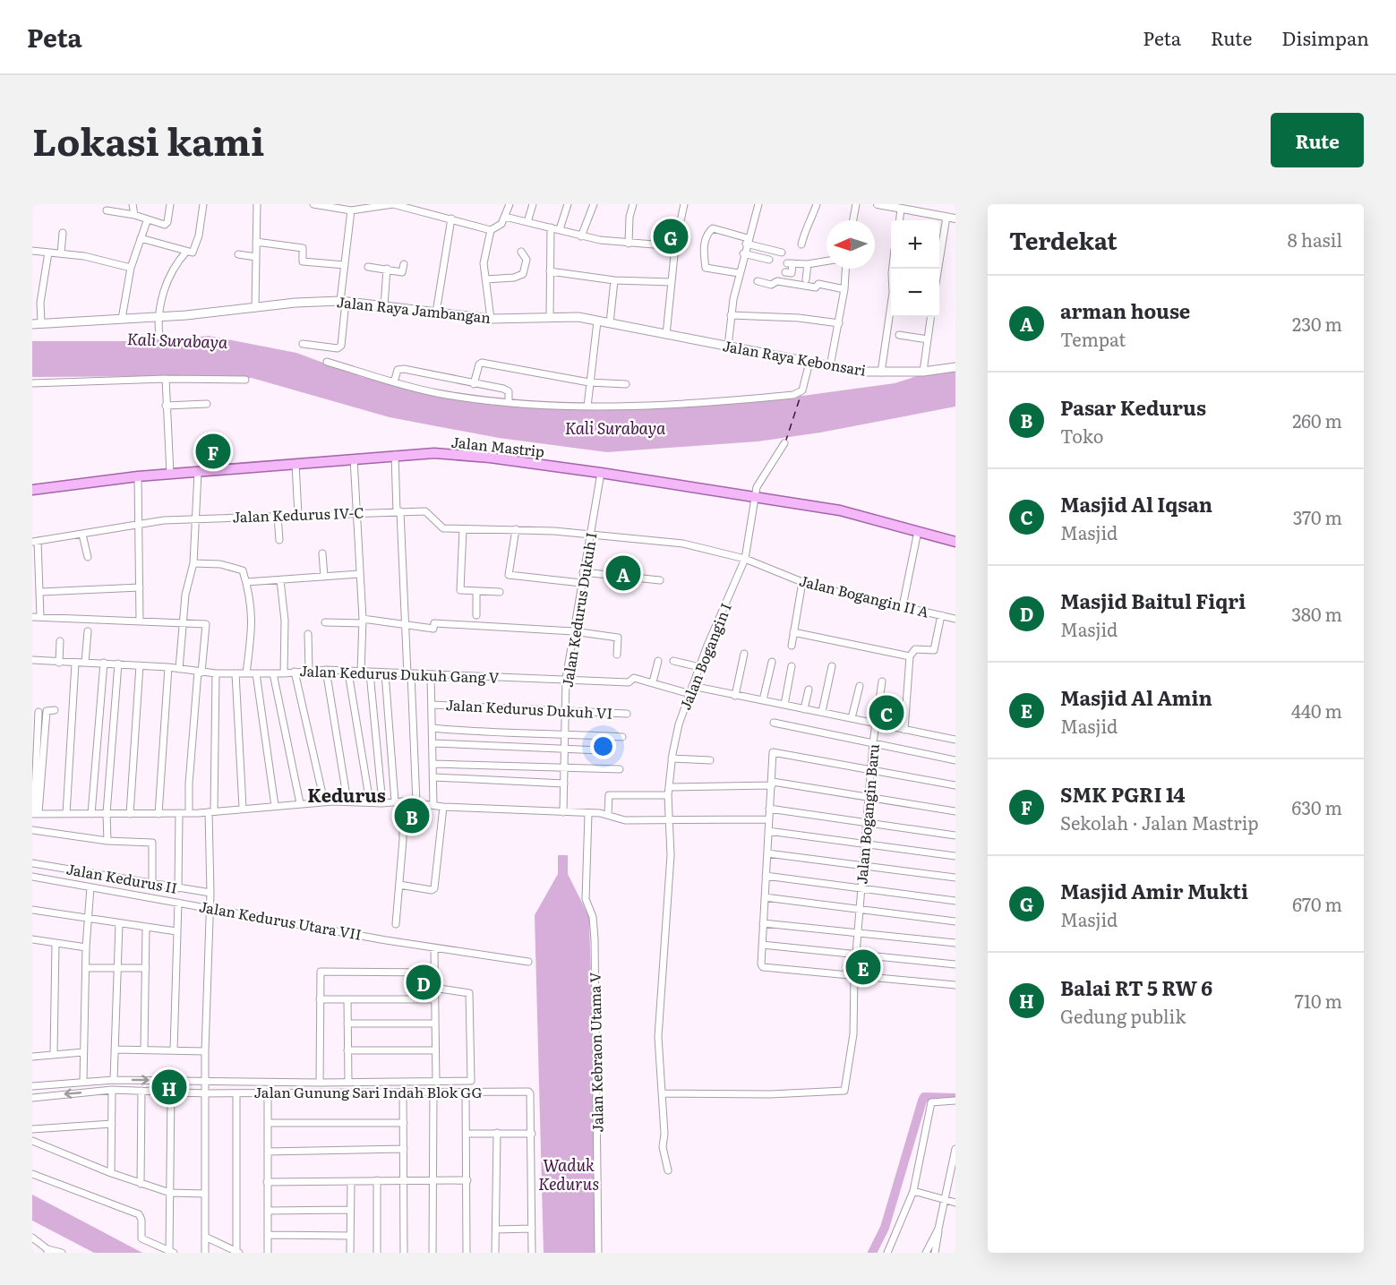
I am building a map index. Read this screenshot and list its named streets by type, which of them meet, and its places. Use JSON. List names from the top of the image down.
{
  "streets": {
    "main road": ["Jalan Raya Jambangan", "Jalan Raya Kebonsari", "Jalan Mastrip"],
    "street": [
      "Jalan Kedurus IV-C",
      "Jalan Bogangin II A",
      "Jalan Kedurus Dukuh I",
      "Jalan Bogangin I",
      "Jalan Kedurus Dukuh Gang V",
      "Jalan Kedurus Dukuh VI",
      "Jalan Bogangin Baru",
      "Jalan Kedurus II",
      "Jalan Kedurus Utara VII",
      "Jalan Kebraon Utama V",
      "Jalan Gunung Sari Indah Blok GG"
    ]
  },
  "crossings": [
    ["Jalan Raya Jambangan", "Jalan Raya Kebonsari"],
    ["Jalan Mastrip", "Jalan Kedurus Dukuh I"],
    ["Jalan Mastrip", "Jalan Bogangin I"],
    ["Jalan Kedurus IV-C", "Jalan Bogangin II A"],
    ["Jalan Kedurus IV-C", "Jalan Kedurus Dukuh I"],
    ["Jalan Bogangin II A", "Jalan Kedurus Dukuh I"],
    ["Jalan Bogangin II A", "Jalan Bogangin I"],
    ["Jalan Kedurus Dukuh I", "Jalan Kedurus Dukuh Gang V"],
    ["Jalan Kedurus Dukuh I", "Jalan Kedurus Dukuh VI"],
    ["Jalan Bogangin I", "Jalan Kedurus Dukuh Gang V"],
    ["Jalan Bogangin I", "Jalan Bogangin Baru"]
  ],
  "districts": ["Kedurus"],
  "water": ["Kali Surabaya", "Waduk Kedurus"],
  "north": "left",
  "page": {
    "header": "Peta",
    "nav": ["Peta", "Rute", "Disimpan"],
    "title": "Lokasi kami",
    "buttons": "Rute",
    "heading": ["Terdekat", "8 hasil"],
    "pins": [
      "G",
      "F",
      "A",
      "C",
      "B",
      "E",
      "D",
      "H"
    ],
    "map_buttons": ["+", "−"],
    "list": [
      {
        "mark": "A",
        "name": "arman house",
        "note": "Tempat",
        "value": "230 m"
      },
      {
        "mark": "B",
        "name": "Pasar Kedurus",
        "note": "Toko",
        "value": "260 m"
      },
      {
        "mark": "C",
        "name": "Masjid Al Iqsan",
        "note": "Masjid",
        "value": "370 m"
      },
      {
        "mark": "D",
        "name": "Masjid Baitul Fiqri",
        "note": "Masjid",
        "value": "380 m"
      },
      {
        "mark": "E",
        "name": "Masjid Al Amin",
        "note": "Masjid",
        "value": "440 m"
      },
      {
        "mark": "F",
        "name": "SMK PGRI 14",
        "note": "Sekolah · Jalan Mastrip",
        "value": "630 m"
      },
      {
        "mark": "G",
        "name": "Masjid Amir Mukti",
        "note": "Masjid",
        "value": "670 m"
      },
      {
        "mark": "H",
        "name": "Balai RT 5 RW 6",
        "note": "Gedung publik",
        "value": "710 m"
      }
    ]
  }
}
